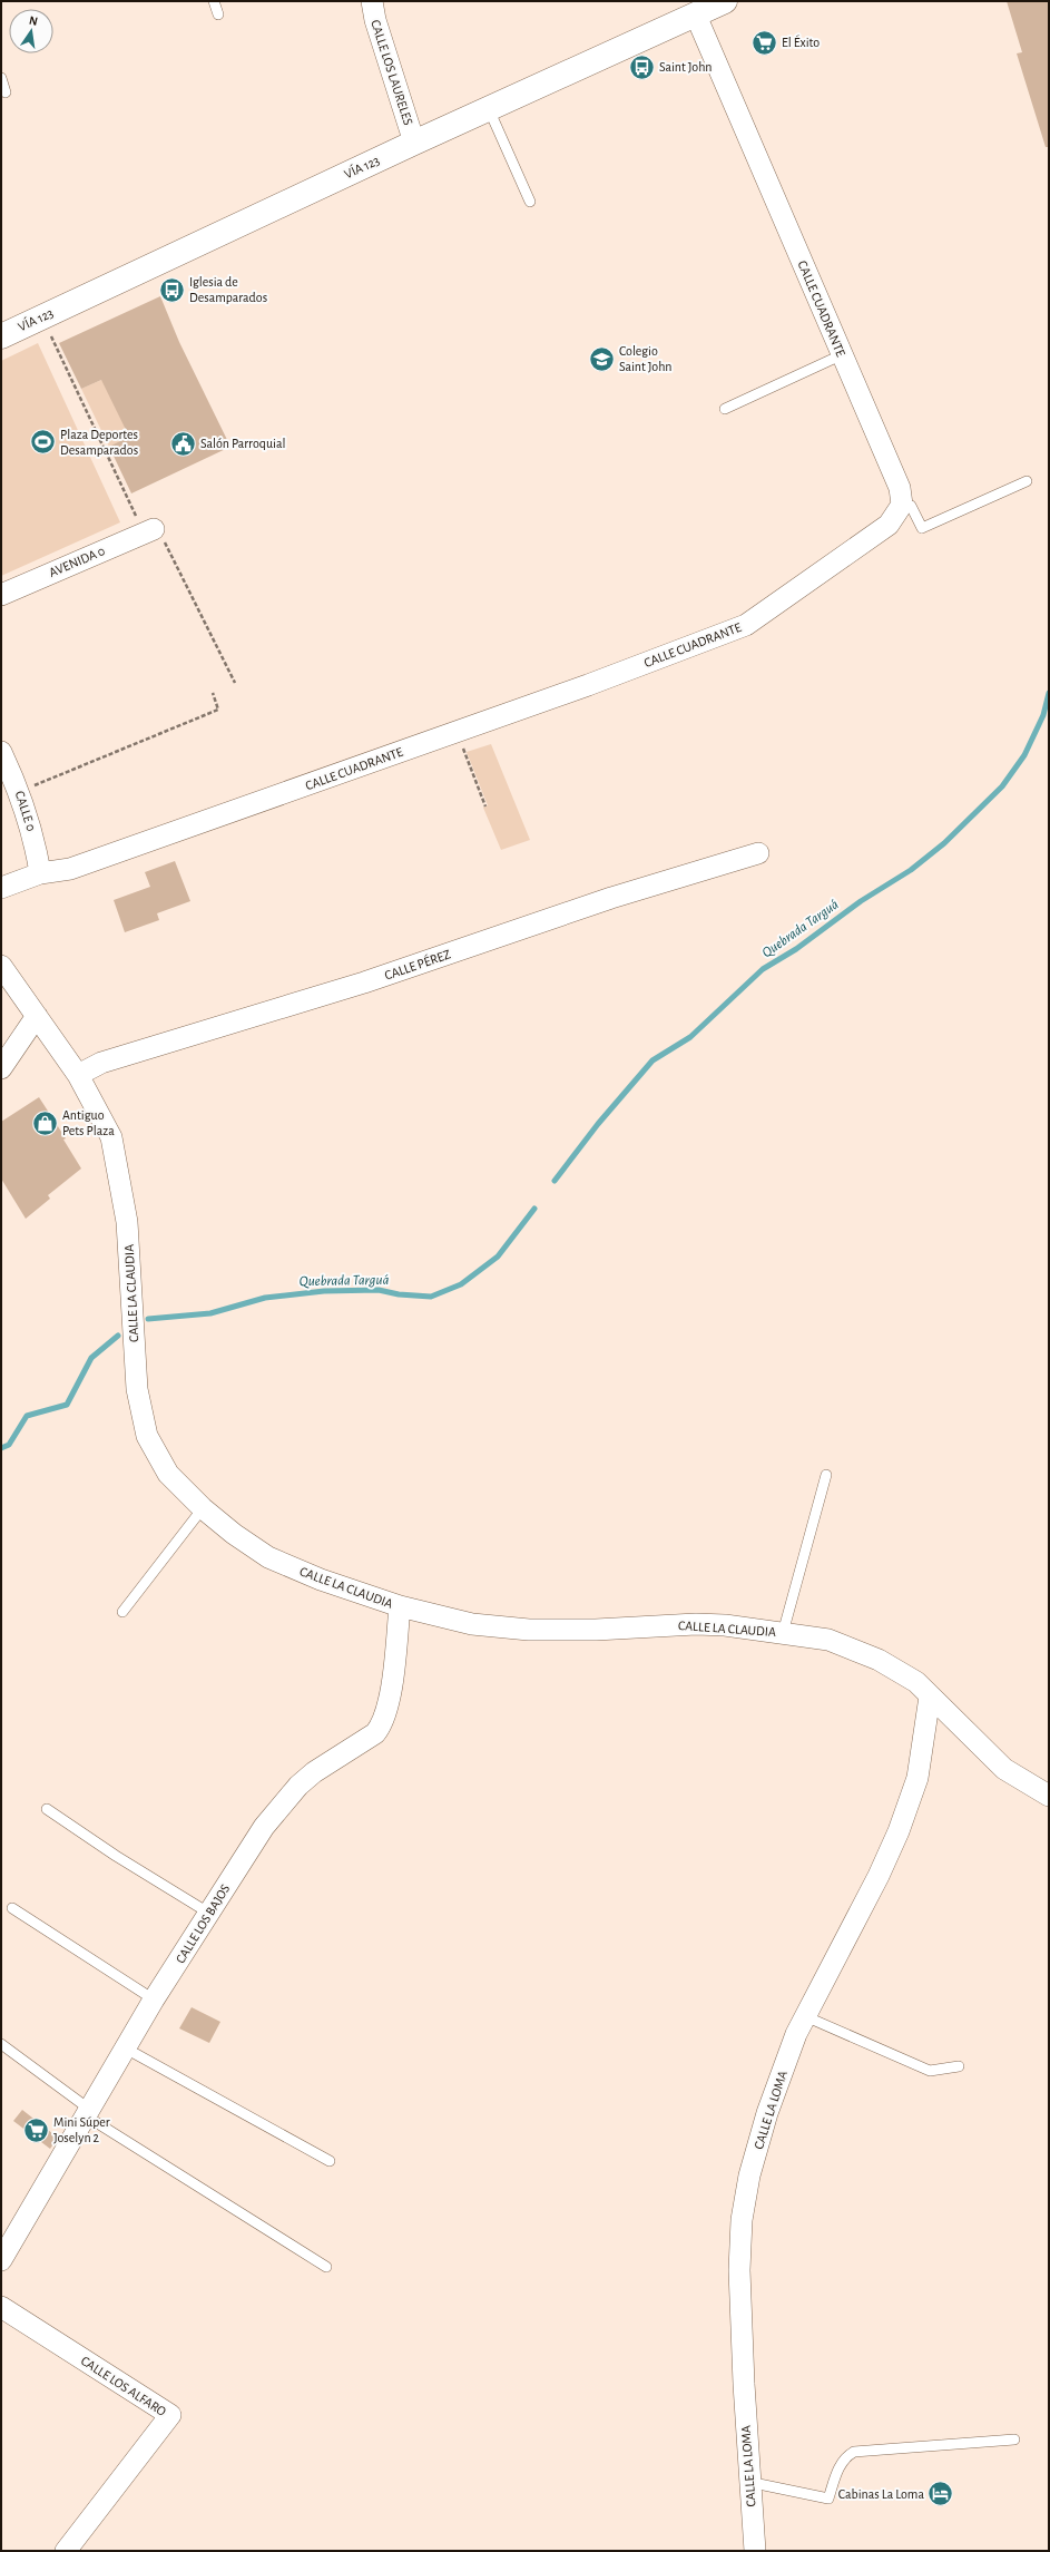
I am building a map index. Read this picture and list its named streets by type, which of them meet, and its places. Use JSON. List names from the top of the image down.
{
  "streets": {
    "main road": ["VÍA 123"],
    "street": [
      "CALLE LOS LAURELES",
      "CALLE CUADRANTE",
      "AVENIDA 0",
      "CALLE 0",
      "CALLE PÉREZ",
      "CALLE LA CLAUDIA",
      "CALLE LOS BAJOS",
      "CALLE LA LOMA",
      "CALLE LOS ALFARO"
    ]
  },
  "crossings": [
    ["CALLE LOS LAURELES", "VÍA 123"],
    ["VÍA 123", "CALLE CUADRANTE"],
    ["CALLE CUADRANTE", "CALLE 0"],
    ["CALLE PÉREZ", "CALLE LA CLAUDIA"],
    ["CALLE LA CLAUDIA", "CALLE LOS BAJOS"],
    ["CALLE LA CLAUDIA", "CALLE LA LOMA"]
  ],
  "water": ["Quebrada Targuá"],
  "places": {
    "supermarket": ["El Éxito", "Mini Súper Joselyn 2"],
    "bus stop": ["Saint John", "Iglesia de Desamparados"],
    "school or university": ["Colegio Saint John"],
    "sports": ["Plaza Deportes Desamparados"],
    "public building": ["Salón Parroquial"],
    "shop": ["Antiguo Pets Plaza"],
    "hotel": ["Cabinas La Loma"]
  },
  "north": "top"
}
